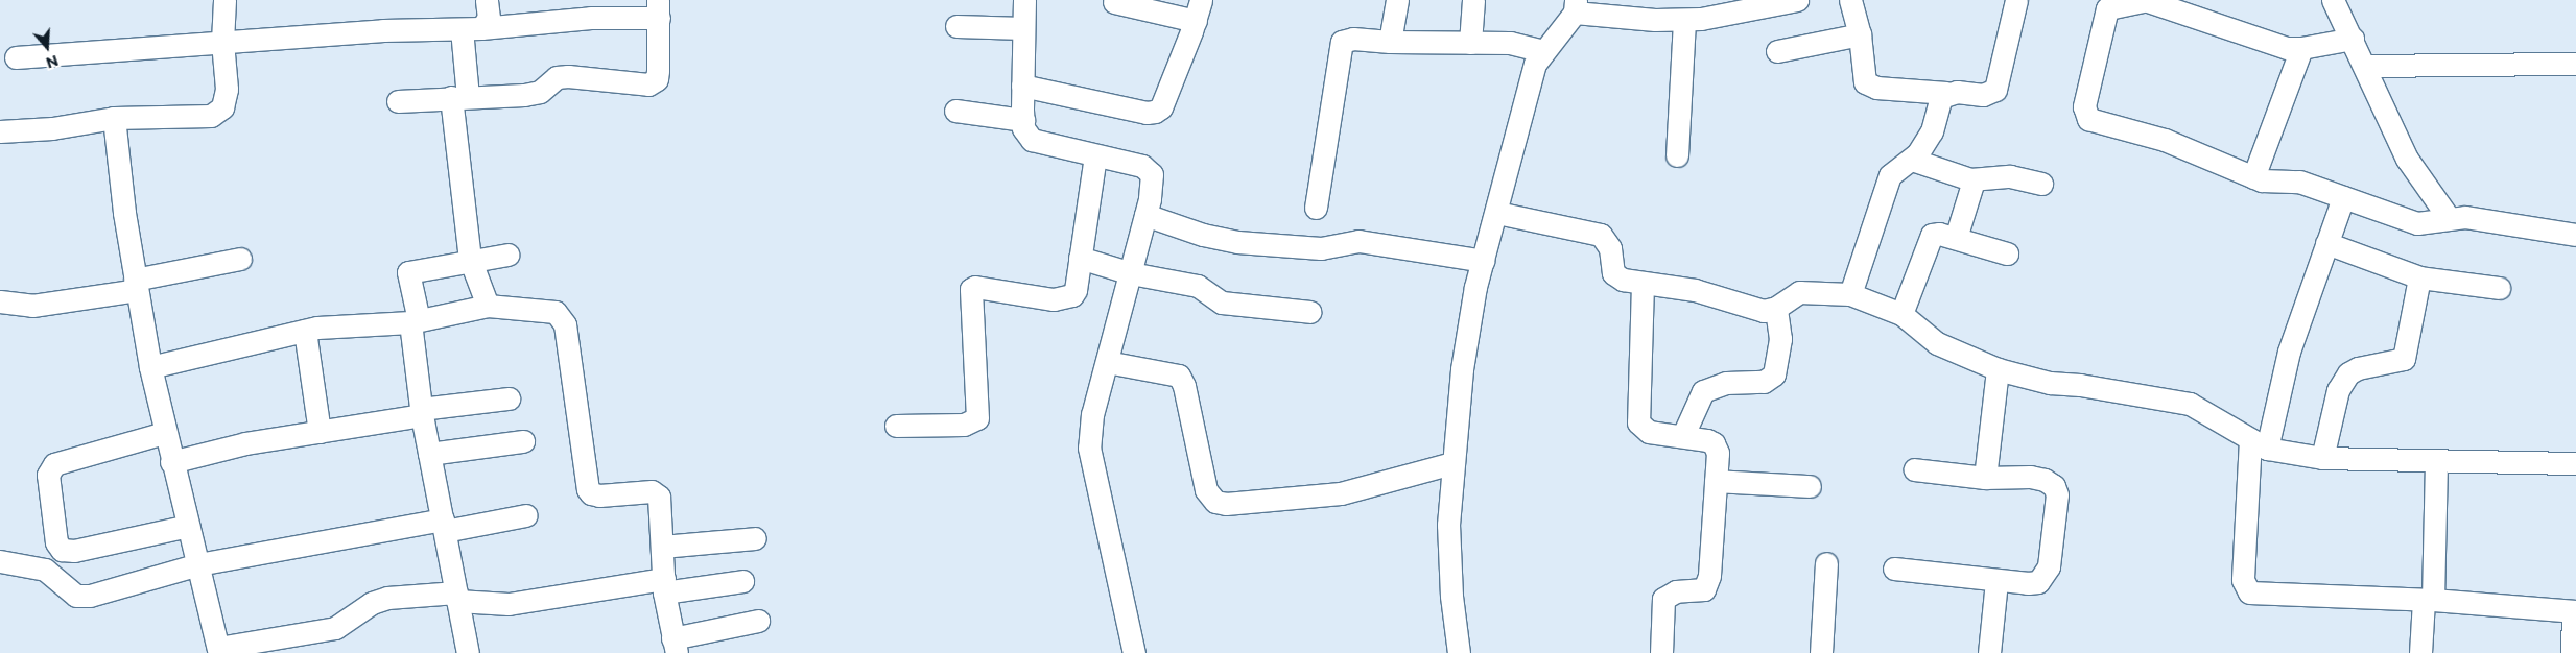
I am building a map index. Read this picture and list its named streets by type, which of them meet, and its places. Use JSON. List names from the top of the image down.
{
  "north": "bottom"
}
